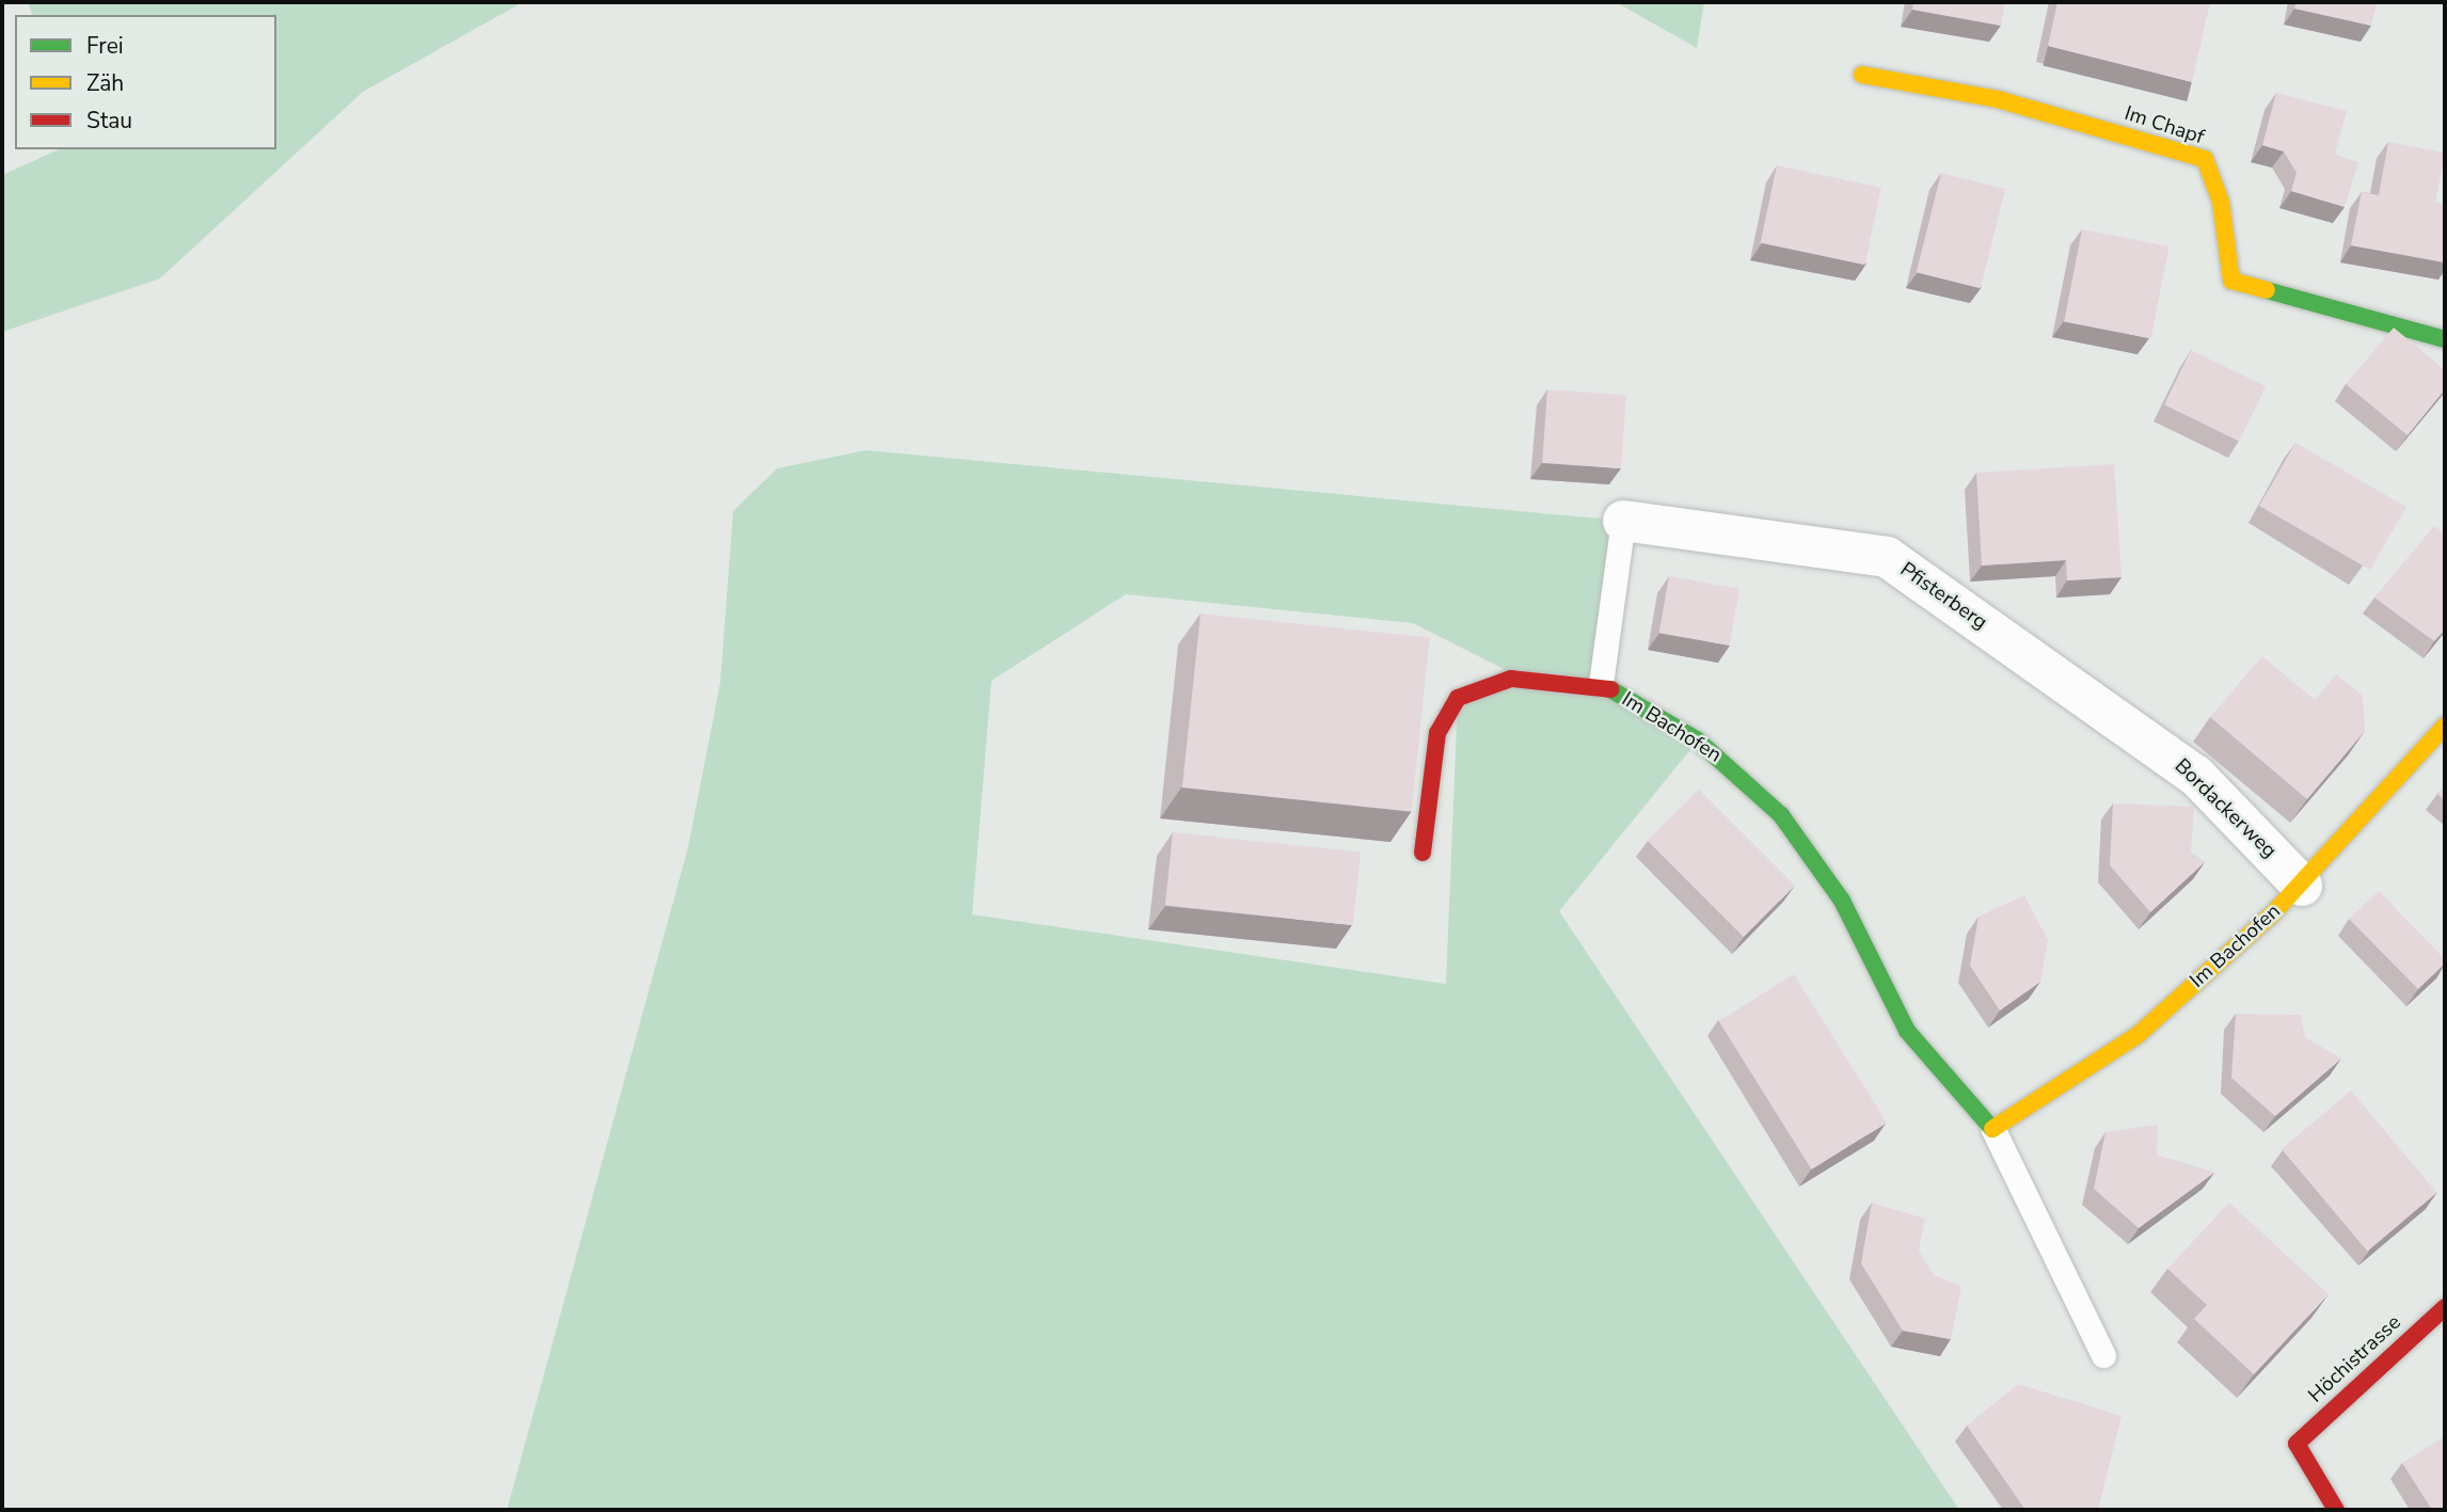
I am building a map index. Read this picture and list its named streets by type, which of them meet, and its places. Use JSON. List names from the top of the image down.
{
  "streets": {
    "street": [
      "Im Chapf",
      "Pfisterberg",
      "Im Bachofen",
      "Bordackerweg",
      "Höchistrasse"
    ]
  },
  "crossings": [
    ["Pfisterberg", "Bordackerweg"],
    ["Im Bachofen", "Bordackerweg"]
  ],
  "legend": ["Frei", "Zäh", "Stau"]
}
